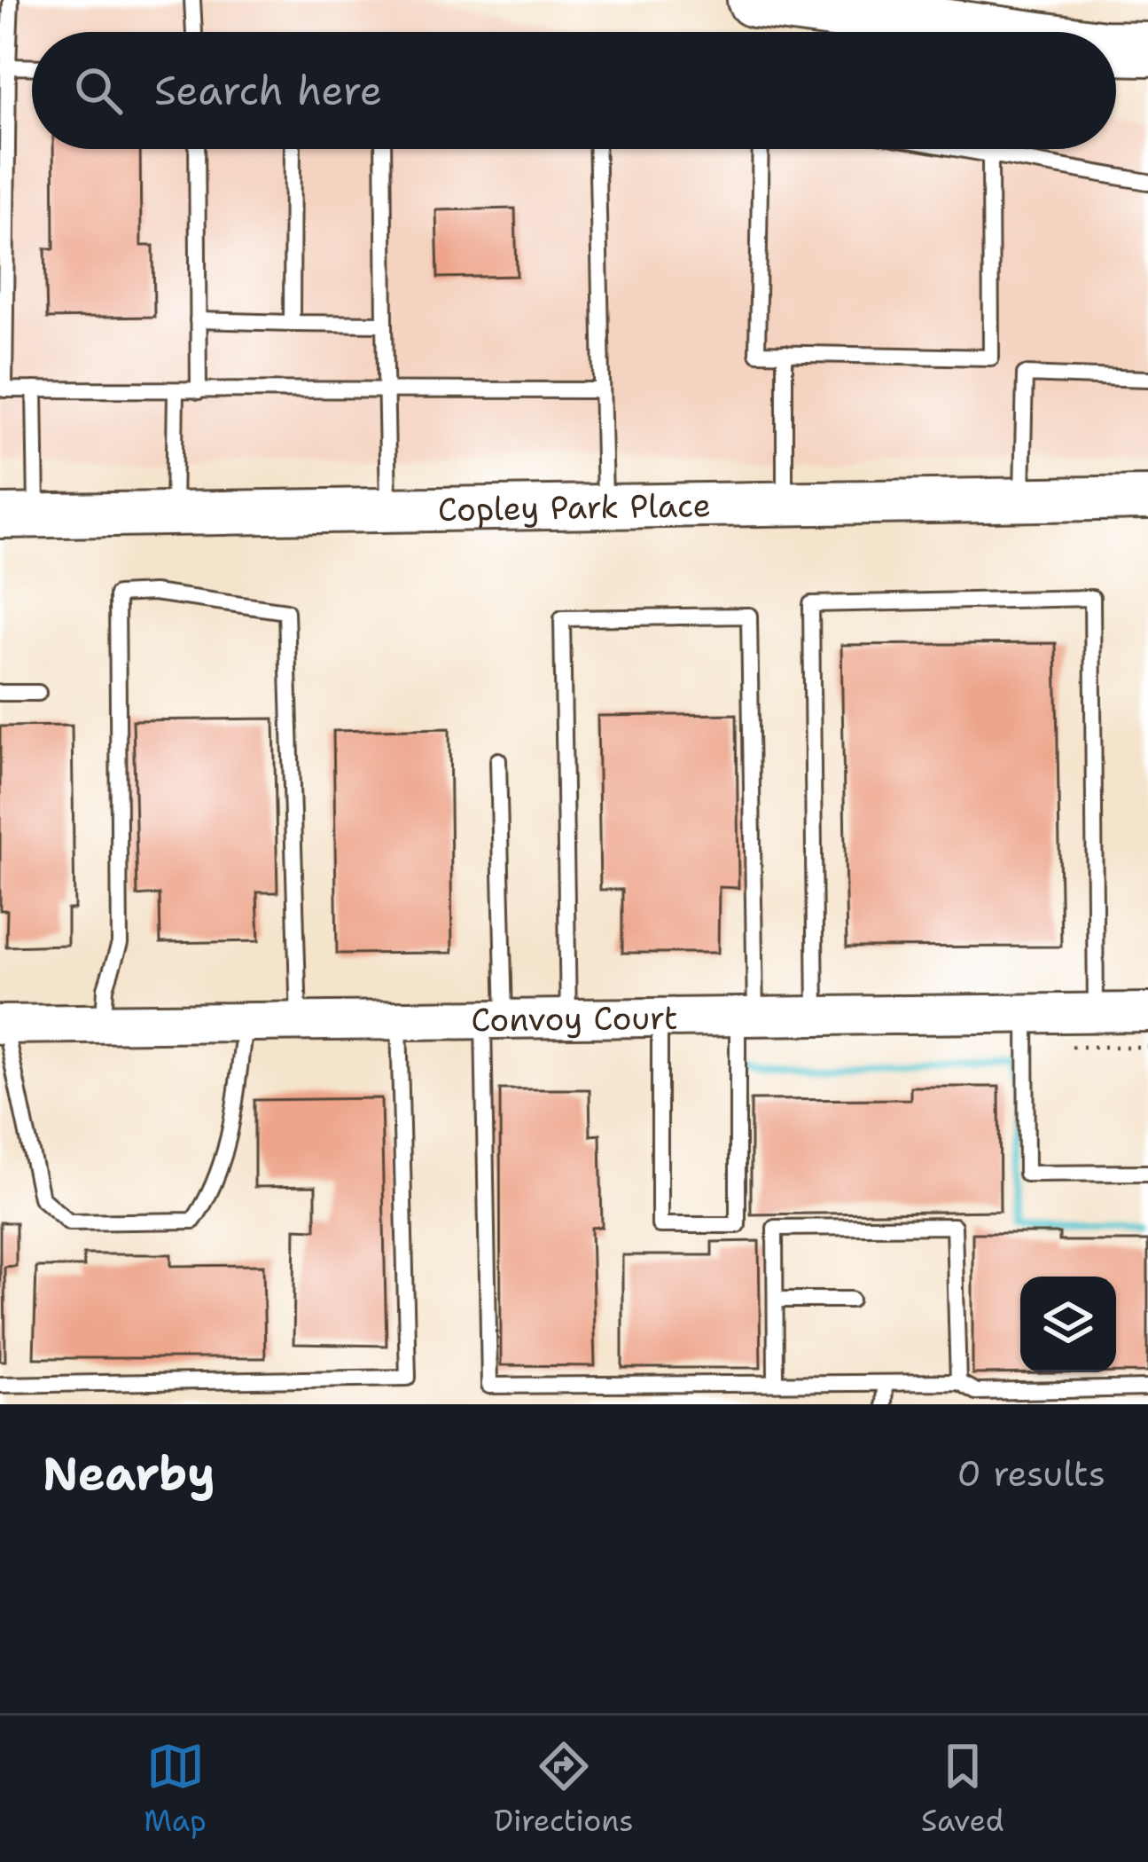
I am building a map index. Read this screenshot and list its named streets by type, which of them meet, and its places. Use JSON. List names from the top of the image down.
{
  "streets": {
    "main road": ["Copley Park Place"],
    "street": ["Convoy Court"]
  },
  "page": {
    "search": "Search here",
    "heading": ["Nearby", "0 results"],
    "nav": ["Map", "Directions", "Saved"]
  }
}
